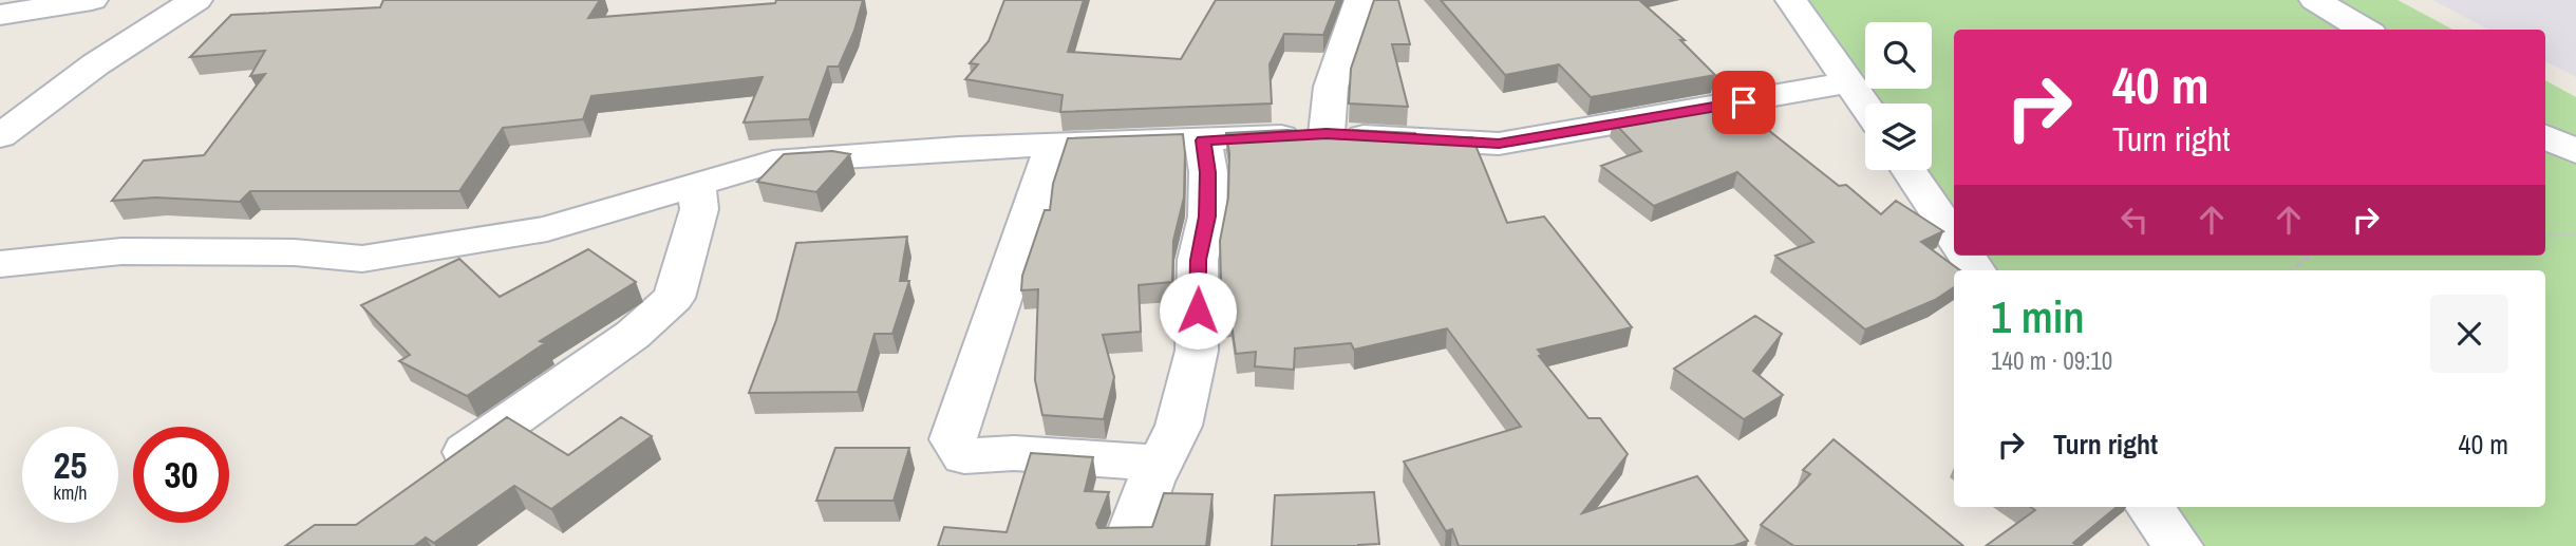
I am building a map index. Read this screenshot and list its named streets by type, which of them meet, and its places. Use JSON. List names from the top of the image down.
{
  "page": {
    "turn": ["40 m", "Turn right"],
    "heading": ["1 min", "140 m · 09:10"],
    "list": [
      {
        "name": "Turn right",
        "value": "40 m"
      }
    ],
    "speed": "25 km/h",
    "limit": "30"
  }
}
